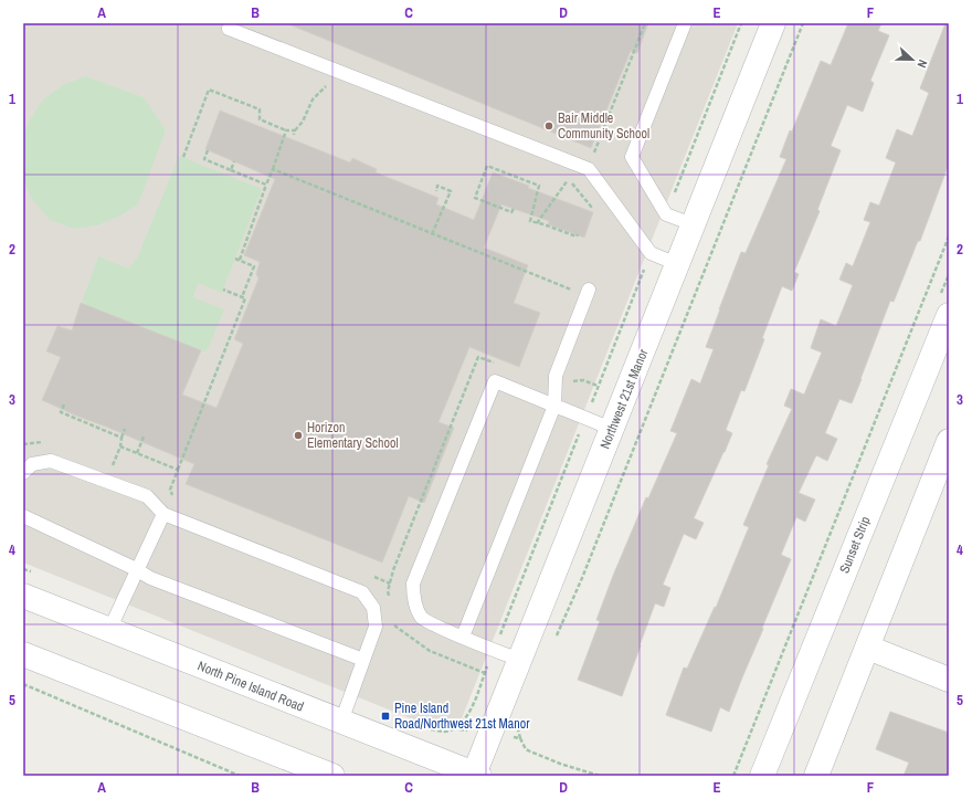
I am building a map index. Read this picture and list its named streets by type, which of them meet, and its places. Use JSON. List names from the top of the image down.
{
  "streets": {
    "street": ["Northwest 21st Manor", "Sunset Strip", "North Pine Island Road"]
  },
  "crossings": [
    ["Northwest 21st Manor", "North Pine Island Road"]
  ],
  "places": {
    "other": ["Bair Middle Community School", "Horizon Elementary School"],
    "transit": ["Pine Island Road/Northwest 21st Manor"]
  },
  "north": "right",
  "grid": {
    "columns": [
      "A",
      "B",
      "C",
      "D",
      "E",
      "F"
    ],
    "rows": [
      "1",
      "2",
      "3",
      "4",
      "5"
    ]
  }
}
